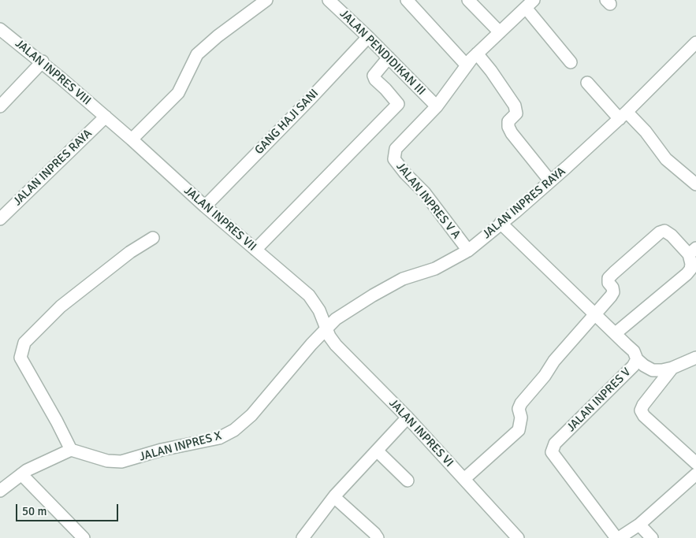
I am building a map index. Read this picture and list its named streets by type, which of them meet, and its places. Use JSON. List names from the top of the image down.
{
  "streets": {
    "street": [
      "JALAN PENDIDIKAN III",
      "JALAN INPRES VIII",
      "GANG HAJI SANI",
      "JALAN INPRES RAYA",
      "JALAN INPRES V A",
      "JALAN INPRES VII",
      "JALAN INPRES V",
      "JALAN INPRES VI",
      "JALAN INPRES X"
    ]
  },
  "crossings": [
    ["JALAN PENDIDIKAN III", "GANG HAJI SANI"],
    ["JALAN PENDIDIKAN III", "JALAN INPRES V A"],
    ["JALAN INPRES VIII", "JALAN INPRES RAYA"],
    ["JALAN INPRES VIII", "JALAN INPRES VII"],
    ["GANG HAJI SANI", "JALAN INPRES VII"],
    ["JALAN INPRES RAYA", "JALAN INPRES V A"],
    ["JALAN INPRES RAYA", "JALAN INPRES VII"],
    ["JALAN INPRES RAYA", "JALAN INPRES V"],
    ["JALAN INPRES RAYA", "JALAN INPRES VI"],
    ["JALAN INPRES RAYA", "JALAN INPRES X"],
    ["JALAN INPRES VII", "JALAN INPRES VI"],
    ["JALAN INPRES VII", "JALAN INPRES X"],
    ["JALAN INPRES VI", "JALAN INPRES X"]
  ],
  "scale_bar": "50 m"
}
